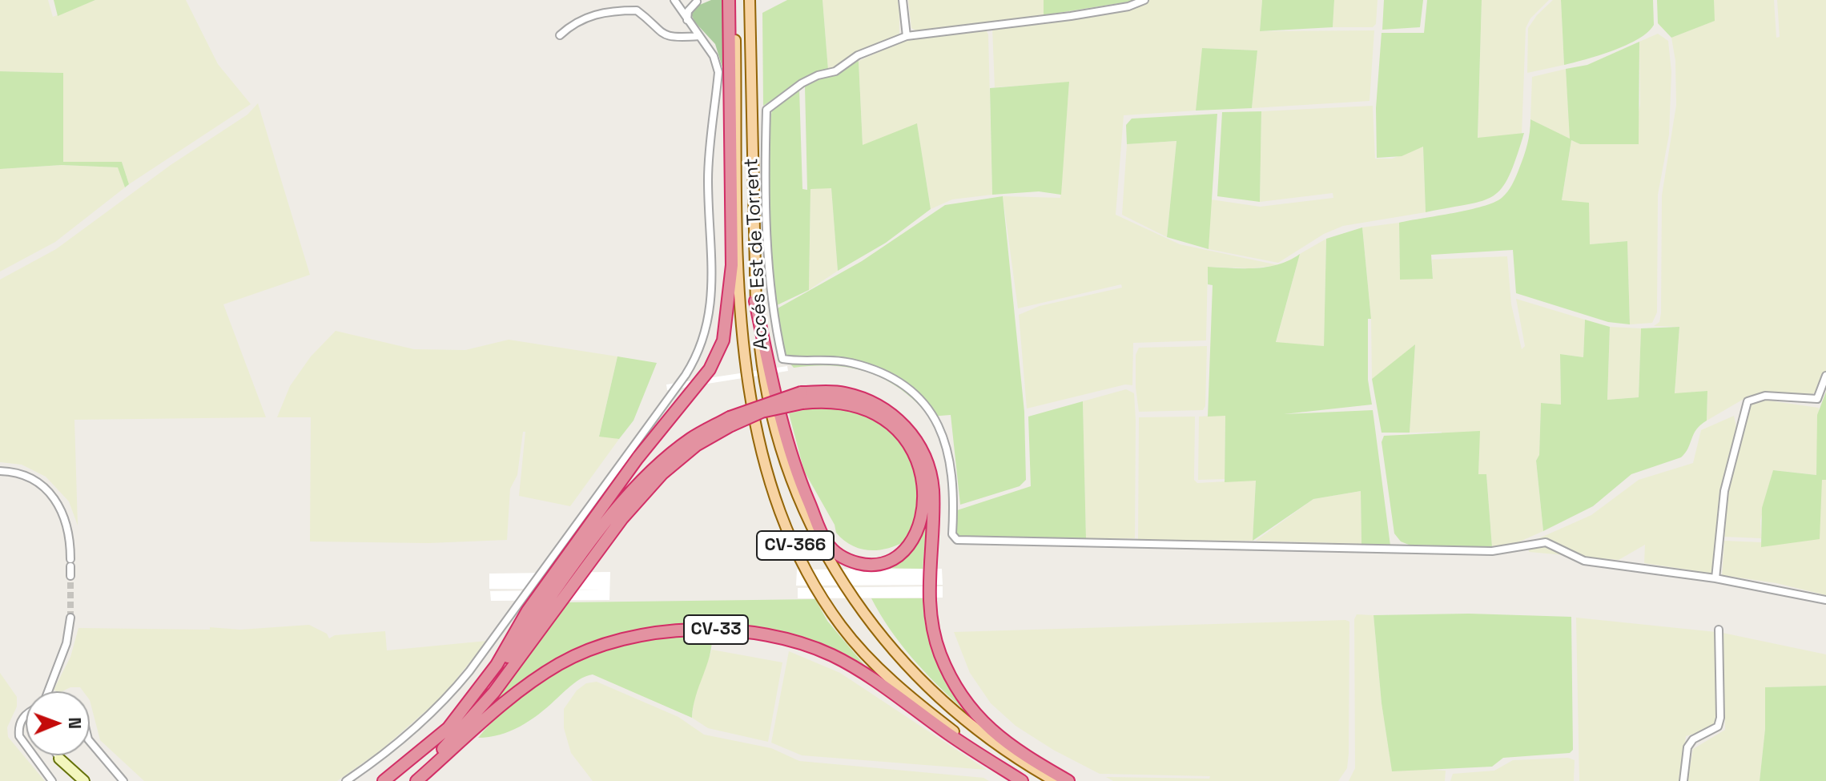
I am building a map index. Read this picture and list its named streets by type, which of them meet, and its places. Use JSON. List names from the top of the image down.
{
  "streets": {
    "highway": ["CV-33"],
    "main road": ["Accés Est de Torrent", "CV-366"]
  },
  "crossings": [
    ["Accés Est de Torrent", "CV-33"]
  ],
  "north": "right"
}
